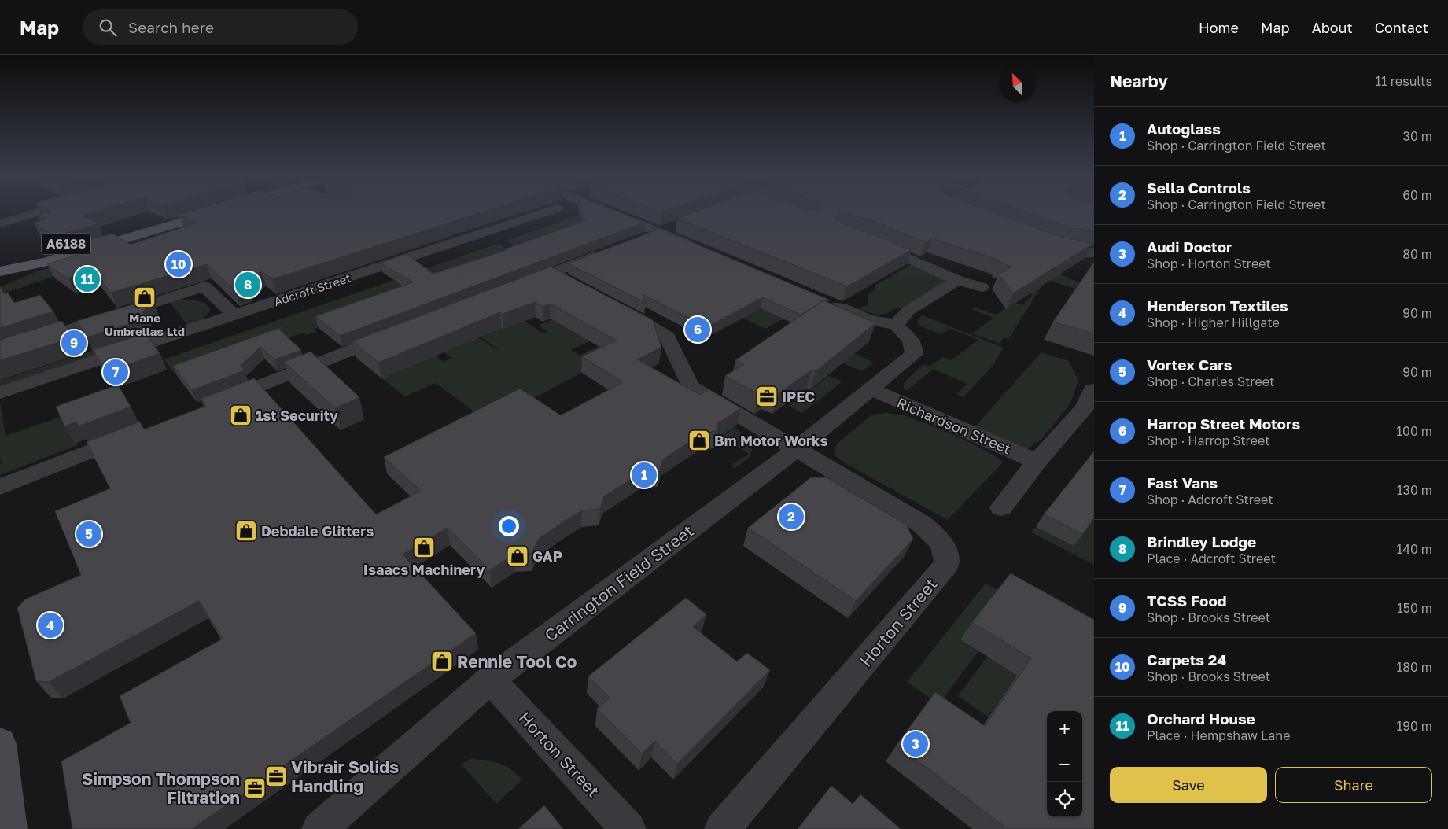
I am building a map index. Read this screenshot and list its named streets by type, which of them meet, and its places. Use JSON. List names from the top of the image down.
{
  "streets": {
    "main road": ["A6188"],
    "street": [
      "Adcroft Street",
      "Richardson Street",
      "Carrington Field Street",
      "Horton Street"
    ]
  },
  "crossings": [
    ["Richardson Street", "Carrington Field Street"],
    ["Carrington Field Street", "Horton Street"]
  ],
  "places": {
    "shop": [
      "Mane Umbrellas Ltd",
      "1st Security",
      "Bm Motor Works",
      "Debdale Glitters",
      "Isaacs Machinery",
      "GAP",
      "Rennie Tool Co"
    ],
    "office": ["IPEC", "Vibrair Solids Handling", "Simpson Thompson Filtration"]
  },
  "north": "top left",
  "page": {
    "header": "Map",
    "search": "Search here",
    "nav": [
      "Home",
      "Map",
      "About",
      "Contact"
    ],
    "heading": ["Nearby", "11 results"],
    "list": [
      {
        "mark": "1",
        "name": "Autoglass",
        "note": "Shop · Carrington Field Street",
        "value": "30 m"
      },
      {
        "mark": "2",
        "name": "Sella Controls",
        "note": "Shop · Carrington Field Street",
        "value": "60 m"
      },
      {
        "mark": "3",
        "name": "Audi Doctor",
        "note": "Shop · Horton Street",
        "value": "80 m"
      },
      {
        "mark": "4",
        "name": "Henderson Textiles",
        "note": "Shop · Higher Hillgate",
        "value": "90 m"
      },
      {
        "mark": "5",
        "name": "Vortex Cars",
        "note": "Shop · Charles Street",
        "value": "90 m"
      },
      {
        "mark": "6",
        "name": "Harrop Street Motors",
        "note": "Shop · Harrop Street",
        "value": "100 m"
      },
      {
        "mark": "7",
        "name": "Fast Vans",
        "note": "Shop · Adcroft Street",
        "value": "130 m"
      },
      {
        "mark": "8",
        "name": "Brindley Lodge",
        "note": "Place · Adcroft Street",
        "value": "140 m"
      },
      {
        "mark": "9",
        "name": "TCSS Food",
        "note": "Shop · Brooks Street",
        "value": "150 m"
      },
      {
        "mark": "10",
        "name": "Carpets 24",
        "note": "Shop · Brooks Street",
        "value": "180 m"
      },
      {
        "mark": "11",
        "name": "Orchard House",
        "note": "Place · Hempshaw Lane",
        "value": "190 m"
      }
    ],
    "pins": [
      "10",
      "11",
      "8",
      "6",
      "9",
      "7",
      "1",
      "2",
      "5",
      "4",
      "3"
    ],
    "map_buttons": ["+", "−"],
    "buttons": ["Save", "Share"]
  }
}
